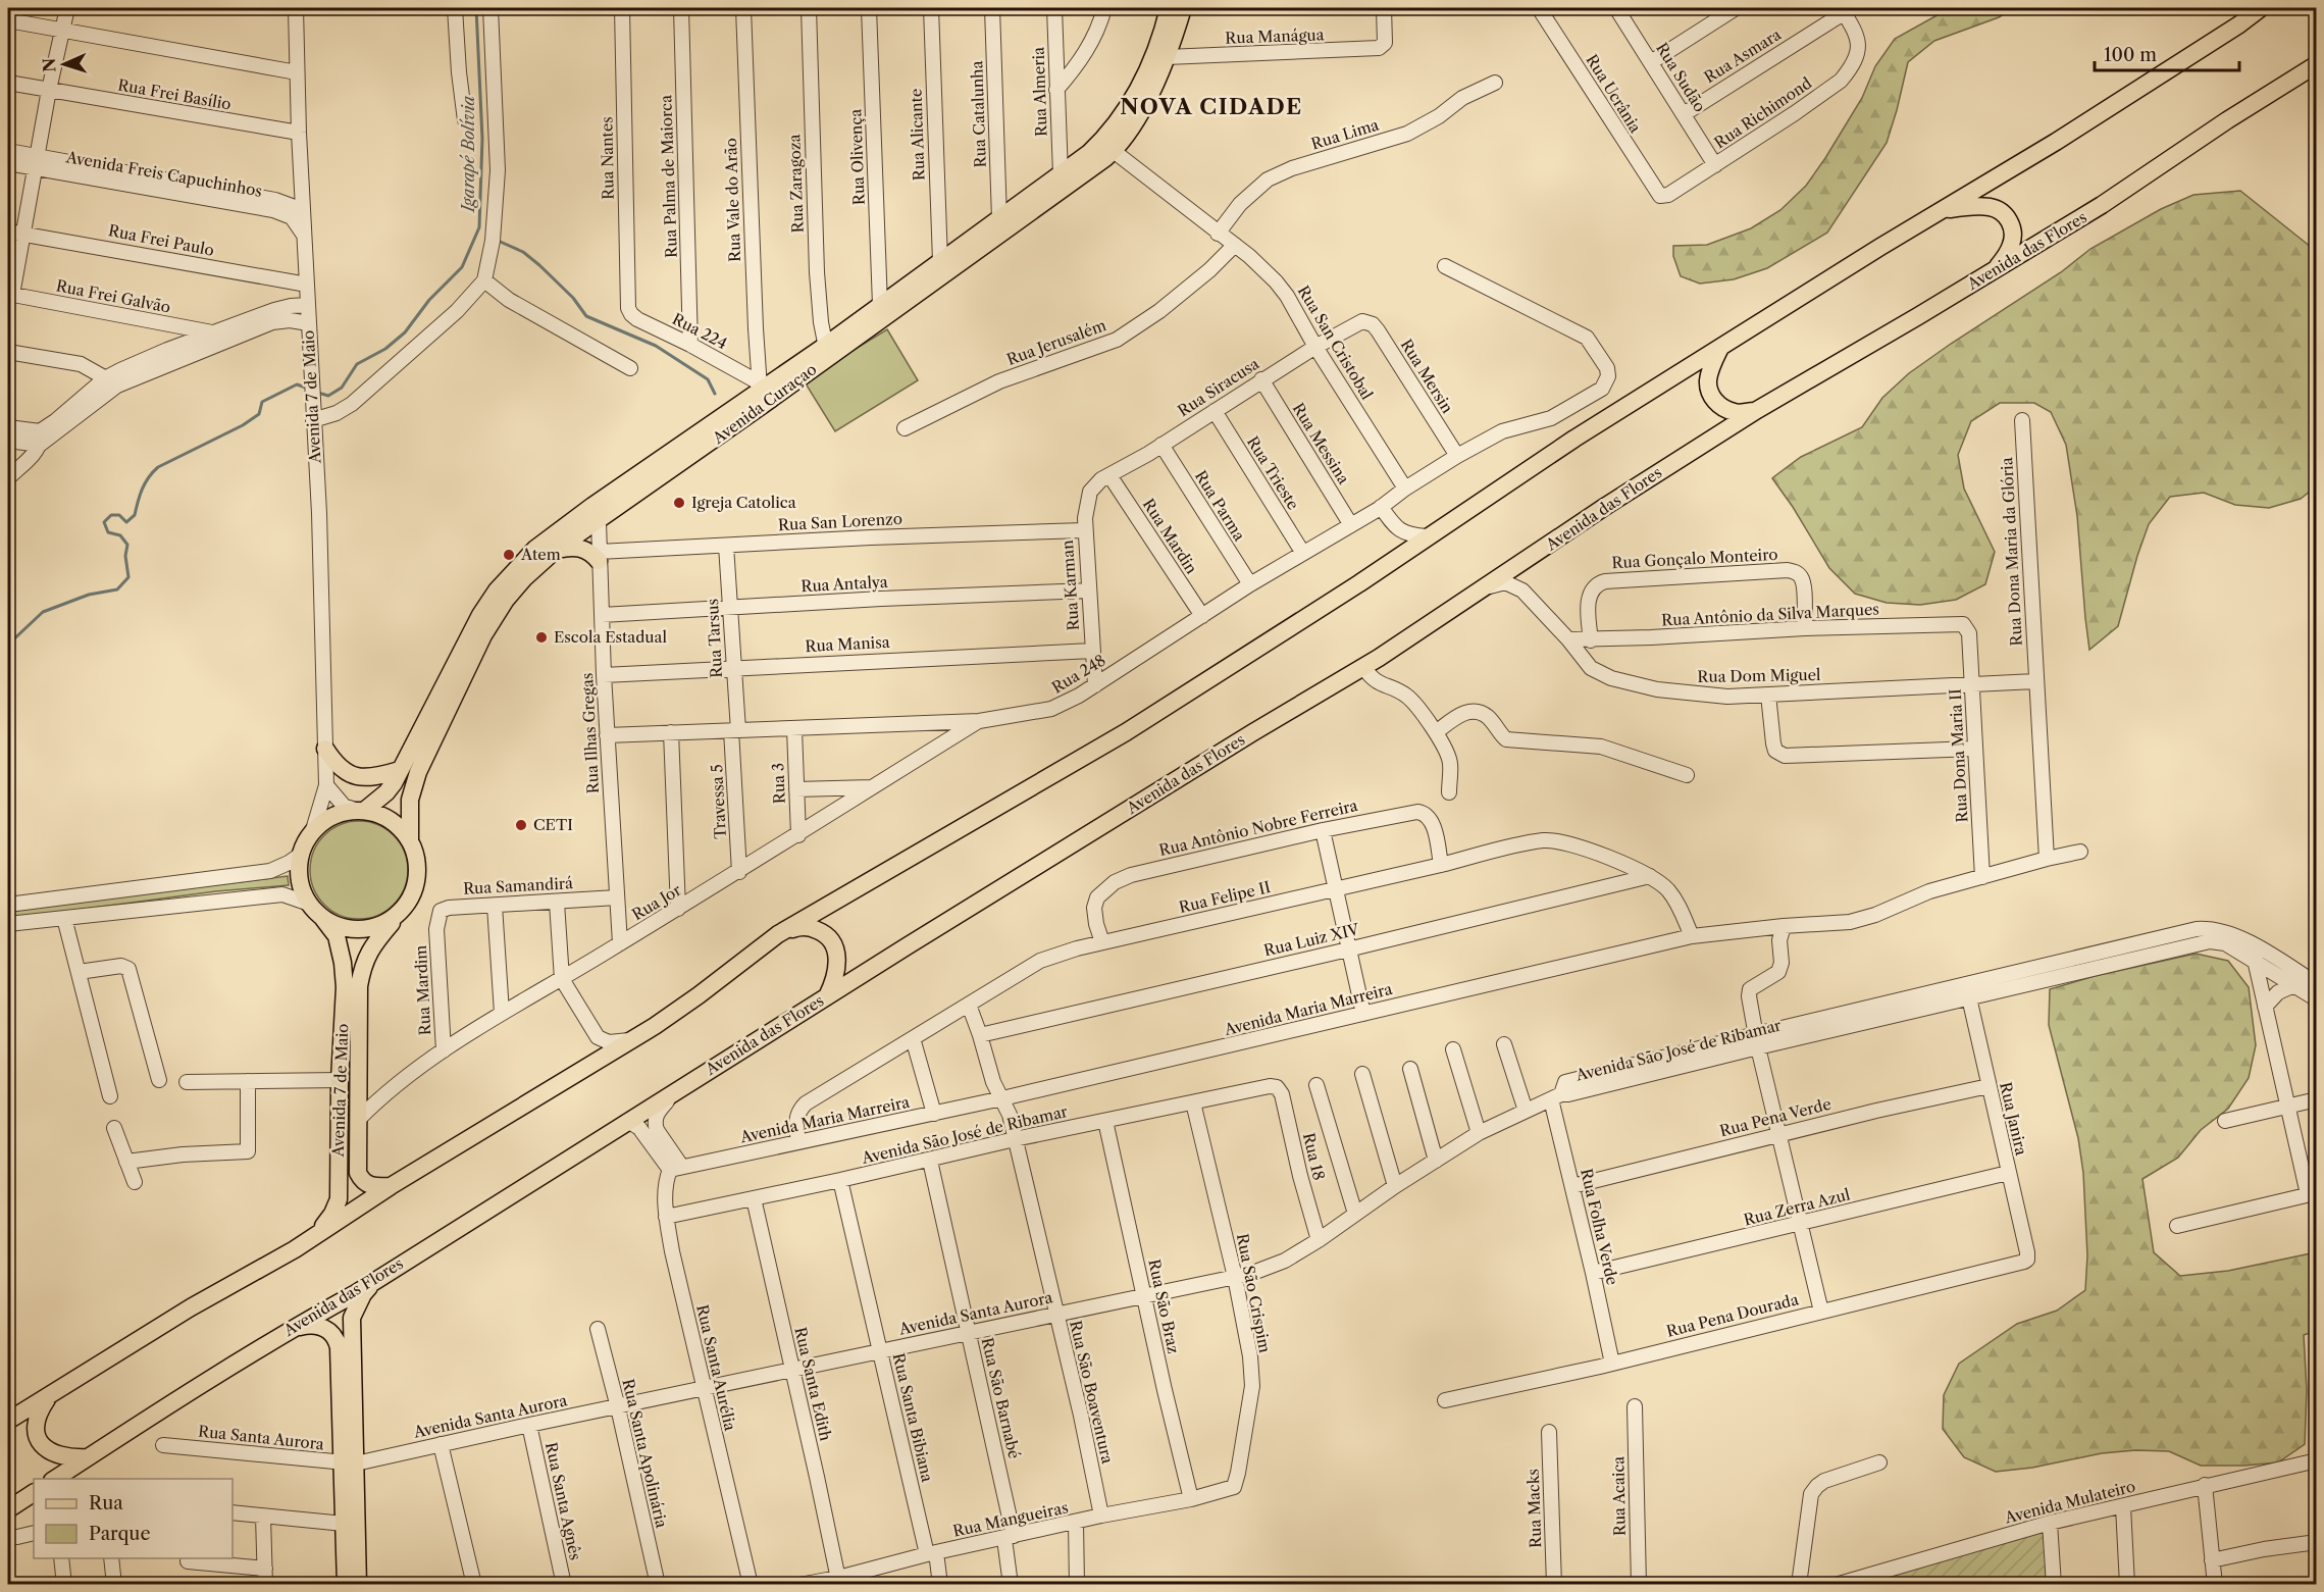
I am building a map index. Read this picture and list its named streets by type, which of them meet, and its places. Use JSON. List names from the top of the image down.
{
  "streets": {
    "main road": ["Avenida das Flores", "Avenida 7 de Maio", "Avenida Curaçao"],
    "street": [
      "Rua Manágua",
      "Rua Asmara",
      "Rua Sudão",
      "Rua Almeria",
      "Rua Ucrânia",
      "Rua Frei Basílio",
      "Rua Richimond",
      "Rua Catalunha",
      "Rua Alicante",
      "Rua Lima",
      "Rua Olivença",
      "Rua Nantes",
      "Avenida Freis Capuchinhos",
      "Rua Palma de Maiorca",
      "Rua Zaragoza",
      "Rua Vale do Arão",
      "Rua Frei Paulo",
      "Rua Frei Galvão",
      "Rua 224",
      "Rua Jerusalém",
      "Rua San Cristobal",
      "Rua Mersin",
      "Rua Siracusa",
      "Rua Messina",
      "Rua Trieste",
      "Rua Parma",
      "Rua San Lorenzo",
      "Rua Mardin",
      "Rua Dona Maria da Glória",
      "Rua Gonçalo Monteiro",
      "Rua Antalya",
      "Rua Karman",
      "Rua Antônio da Silva Marques",
      "Rua Tarsus",
      "Rua Manisa",
      "Rua 248",
      "Rua Dom Miguel",
      "Rua Ilhas Gregas",
      "Rua Dona Maria II",
      "Rua 3",
      "Travessa 5",
      "Rua Antônio Nobre Ferreira",
      "Rua Samandirá",
      "Rua Felipe II",
      "Rua Jor",
      "Rua Luiz XIV",
      "Rua Mardim",
      "Avenida Maria Marreira",
      "Avenida São José de Ribamar",
      "Rua Pena Verde",
      "Rua Janira",
      "Rua 18",
      "Rua Zerra Azul",
      "Rua Folha Verde",
      "Rua São Crispim",
      "Rua São Braz",
      "Avenida Santa Aurora",
      "Rua Pena Dourada",
      "Rua Santa Aurélia",
      "Rua Santa Edith",
      "Rua São Boaventura",
      "Rua São Barnabé",
      "Rua Santa Bibiana",
      "Rua Santa Aurora",
      "Rua Santa Apolinária",
      "Rua Acaica",
      "Rua Santa Agnês",
      "Avenida Mulateiro",
      "Rua Macks",
      "Rua Mangueiras"
    ]
  },
  "crossings": [
    ["Rua Manágua", "Avenida Curaçao"],
    ["Rua Asmara", "Rua Sudão"],
    ["Rua Asmara", "Rua Richimond"],
    ["Rua Sudão", "Rua Richimond"],
    ["Rua Almeria", "Avenida Curaçao"],
    ["Rua Ucrânia", "Rua Richimond"],
    ["Rua Frei Basílio", "Avenida 7 de Maio"],
    ["Rua Catalunha", "Avenida Curaçao"],
    ["Rua Alicante", "Avenida Curaçao"],
    ["Rua Lima", "Rua San Cristobal"],
    ["Rua Olivença", "Avenida Curaçao"],
    ["Rua Nantes", "Rua 224"],
    ["Avenida Freis Capuchinhos", "Avenida 7 de Maio"],
    ["Rua Palma de Maiorca", "Rua 224"],
    ["Rua Zaragoza", "Avenida Curaçao"],
    ["Rua Vale do Arão", "Rua 224"],
    ["Rua Vale do Arão", "Avenida Curaçao"],
    ["Rua Frei Paulo", "Avenida 7 de Maio"],
    ["Rua 224", "Avenida Curaçao"],
    ["Rua Jerusalém", "Rua San Cristobal"],
    ["Rua San Cristobal", "Rua Siracusa"],
    ["Rua San Cristobal", "Avenida Curaçao"],
    ["Rua San Cristobal", "Rua 248"],
    ["Rua Mersin", "Rua Siracusa"],
    ["Rua Mersin", "Rua 248"],
    ["Rua Siracusa", "Rua Messina"],
    ["Rua Siracusa", "Rua Trieste"],
    ["Rua Siracusa", "Rua Parma"],
    ["Rua Siracusa", "Rua Mardin"],
    ["Rua Siracusa", "Rua Karman"],
    ["Avenida 7 de Maio", "Avenida Curaçao"],
    ["Avenida 7 de Maio", "Rua Jor"],
    ["Avenida Curaçao", "Rua Ilhas Gregas"],
    ["Rua Messina", "Rua 248"],
    ["Rua Trieste", "Rua 248"],
    ["Rua Parma", "Rua 248"],
    ["Rua San Lorenzo", "Rua Karman"],
    ["Rua San Lorenzo", "Rua Tarsus"],
    ["Rua San Lorenzo", "Rua Ilhas Gregas"],
    ["Rua Mardin", "Rua 248"],
    ["Rua Dona Maria da Glória", "Rua Dom Miguel"],
    ["Rua Gonçalo Monteiro", "Rua Antônio da Silva Marques"],
    ["Rua Antalya", "Rua Karman"],
    ["Rua Antalya", "Rua Tarsus"],
    ["Rua Antalya", "Rua Ilhas Gregas"],
    ["Rua Karman", "Rua Manisa"],
    ["Rua Karman", "Rua 248"],
    ["Rua Antônio da Silva Marques", "Rua Dom Miguel"],
    ["Rua Antônio da Silva Marques", "Rua Dona Maria II"],
    ["Rua Tarsus", "Rua Manisa"],
    ["Rua Tarsus", "Rua 248"],
    ["Rua Tarsus", "Travessa 5"],
    ["Rua Manisa", "Rua Ilhas Gregas"],
    ["Rua 248", "Rua Ilhas Gregas"],
    ["Rua 248", "Rua 3"],
    ["Rua 248", "Travessa 5"],
    ["Rua 248", "Rua Jor"],
    ["Rua Dom Miguel", "Rua Dona Maria II"],
    ["Rua Ilhas Gregas", "Rua Samandirá"],
    ["Rua Ilhas Gregas", "Rua Jor"],
    ["Rua Dona Maria II", "Avenida Maria Marreira"],
    ["Rua 3", "Rua Jor"],
    ["Travessa 5", "Rua Jor"],
    ["Rua Antônio Nobre Ferreira", "Rua Felipe II"],
    ["Rua Samandirá", "Rua Mardim"],
    ["Rua Felipe II", "Rua Luiz XIV"],
    ["Rua Felipe II", "Avenida Maria Marreira"],
    ["Rua Felipe II", "Rua São Boaventura"],
    ["Rua Jor", "Rua Mardim"],
    ["Rua Luiz XIV", "Rua São Boaventura"],
    ["Avenida Maria Marreira", "Rua Santa Aurélia"],
    ["Avenida Maria Marreira", "Rua São Boaventura"],
    ["Avenida São José de Ribamar", "Rua Janira"],
    ["Avenida São José de Ribamar", "Rua 18"],
    ["Avenida São José de Ribamar", "Rua Folha Verde"],
    ["Avenida São José de Ribamar", "Rua São Crispim"],
    ["Avenida São José de Ribamar", "Rua São Braz"],
    ["Avenida São José de Ribamar", "Avenida Santa Aurora"],
    ["Avenida São José de Ribamar", "Rua Santa Aurélia"],
    ["Avenida São José de Ribamar", "Rua Santa Edith"],
    ["Avenida São José de Ribamar", "Rua São Boaventura"],
    ["Avenida São José de Ribamar", "Rua São Barnabé"],
    ["Avenida São José de Ribamar", "Rua Santa Bibiana"],
    ["Rua Pena Verde", "Rua Janira"],
    ["Rua Pena Verde", "Rua Folha Verde"],
    ["Rua Janira", "Rua Zerra Azul"],
    ["Rua Janira", "Rua Pena Dourada"],
    ["Rua 18", "Avenida Santa Aurora"],
    ["Rua Zerra Azul", "Rua Folha Verde"],
    ["Rua Folha Verde", "Avenida Santa Aurora"],
    ["Rua Folha Verde", "Rua Pena Dourada"],
    ["Rua São Crispim", "Avenida Santa Aurora"],
    ["Rua São Crispim", "Rua Mangueiras"],
    ["Rua São Braz", "Avenida Santa Aurora"],
    ["Rua São Braz", "Rua Mangueiras"],
    ["Avenida Santa Aurora", "Rua Santa Aurélia"],
    ["Avenida Santa Aurora", "Rua Santa Edith"],
    ["Avenida Santa Aurora", "Rua São Boaventura"],
    ["Avenida Santa Aurora", "Rua São Barnabé"],
    ["Avenida Santa Aurora", "Rua Santa Bibiana"],
    ["Avenida Santa Aurora", "Rua Santa Aurora"],
    ["Avenida Santa Aurora", "Rua Santa Apolinária"],
    ["Avenida Santa Aurora", "Rua Santa Agnês"],
    ["Rua Santa Edith", "Rua Mangueiras"],
    ["Rua São Boaventura", "Rua Mangueiras"],
    ["Rua São Barnabé", "Rua Mangueiras"],
    ["Rua Santa Bibiana", "Rua Mangueiras"]
  ],
  "districts": ["NOVA CIDADE"],
  "water": ["Igarapé Bolívia"],
  "places": [
    "Igreja Catolica",
    "Atem",
    "Escola Estadual",
    "CETI"
  ],
  "legend": ["Rua", "Parque"],
  "scale_bar": "100 m",
  "north": "left"
}
